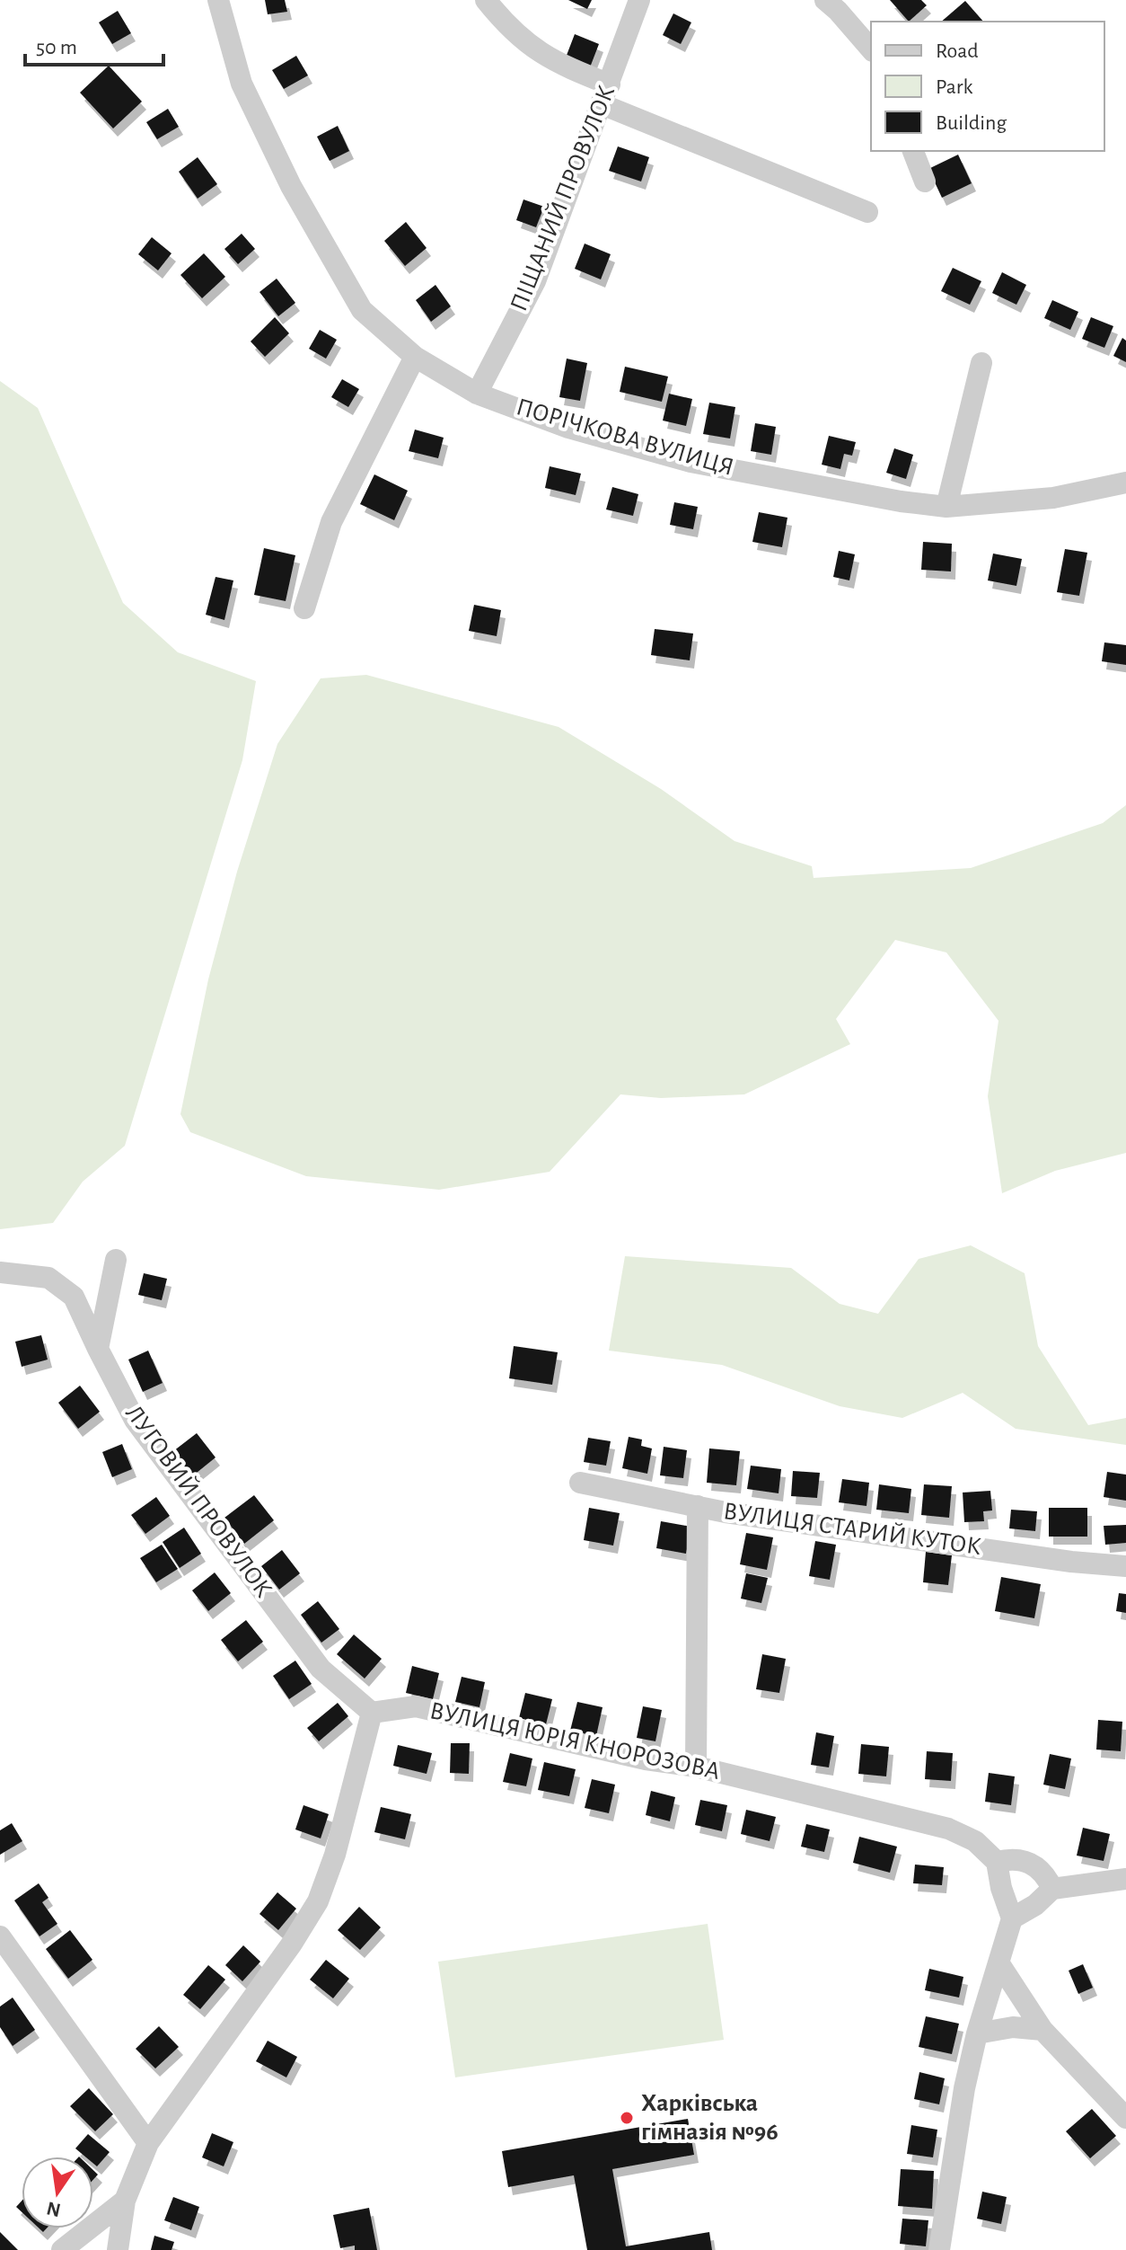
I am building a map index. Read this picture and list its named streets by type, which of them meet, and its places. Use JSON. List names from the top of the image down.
{
  "streets": {
    "street": [
      "ПІЩАНИЙ ПРОВУЛОК",
      "ПОРІЧКОВА ВУЛИЦЯ",
      "ЛУГОВИЙ ПРОВУЛОК",
      "ВУЛИЦЯ СТАРИЙ КУТОК",
      "ВУЛИЦЯ ЮРІЯ КНОРОЗОВА"
    ]
  },
  "crossings": [
    ["ПІЩАНИЙ ПРОВУЛОК", "ПОРІЧКОВА ВУЛИЦЯ"],
    ["ЛУГОВИЙ ПРОВУЛОК", "ВУЛИЦЯ ЮРІЯ КНОРОЗОВА"]
  ],
  "places": ["Харківська гімназія №96"],
  "legend": ["Road", "Park", "Building"],
  "scale_bar": "50 m",
  "north": "bottom"
}
